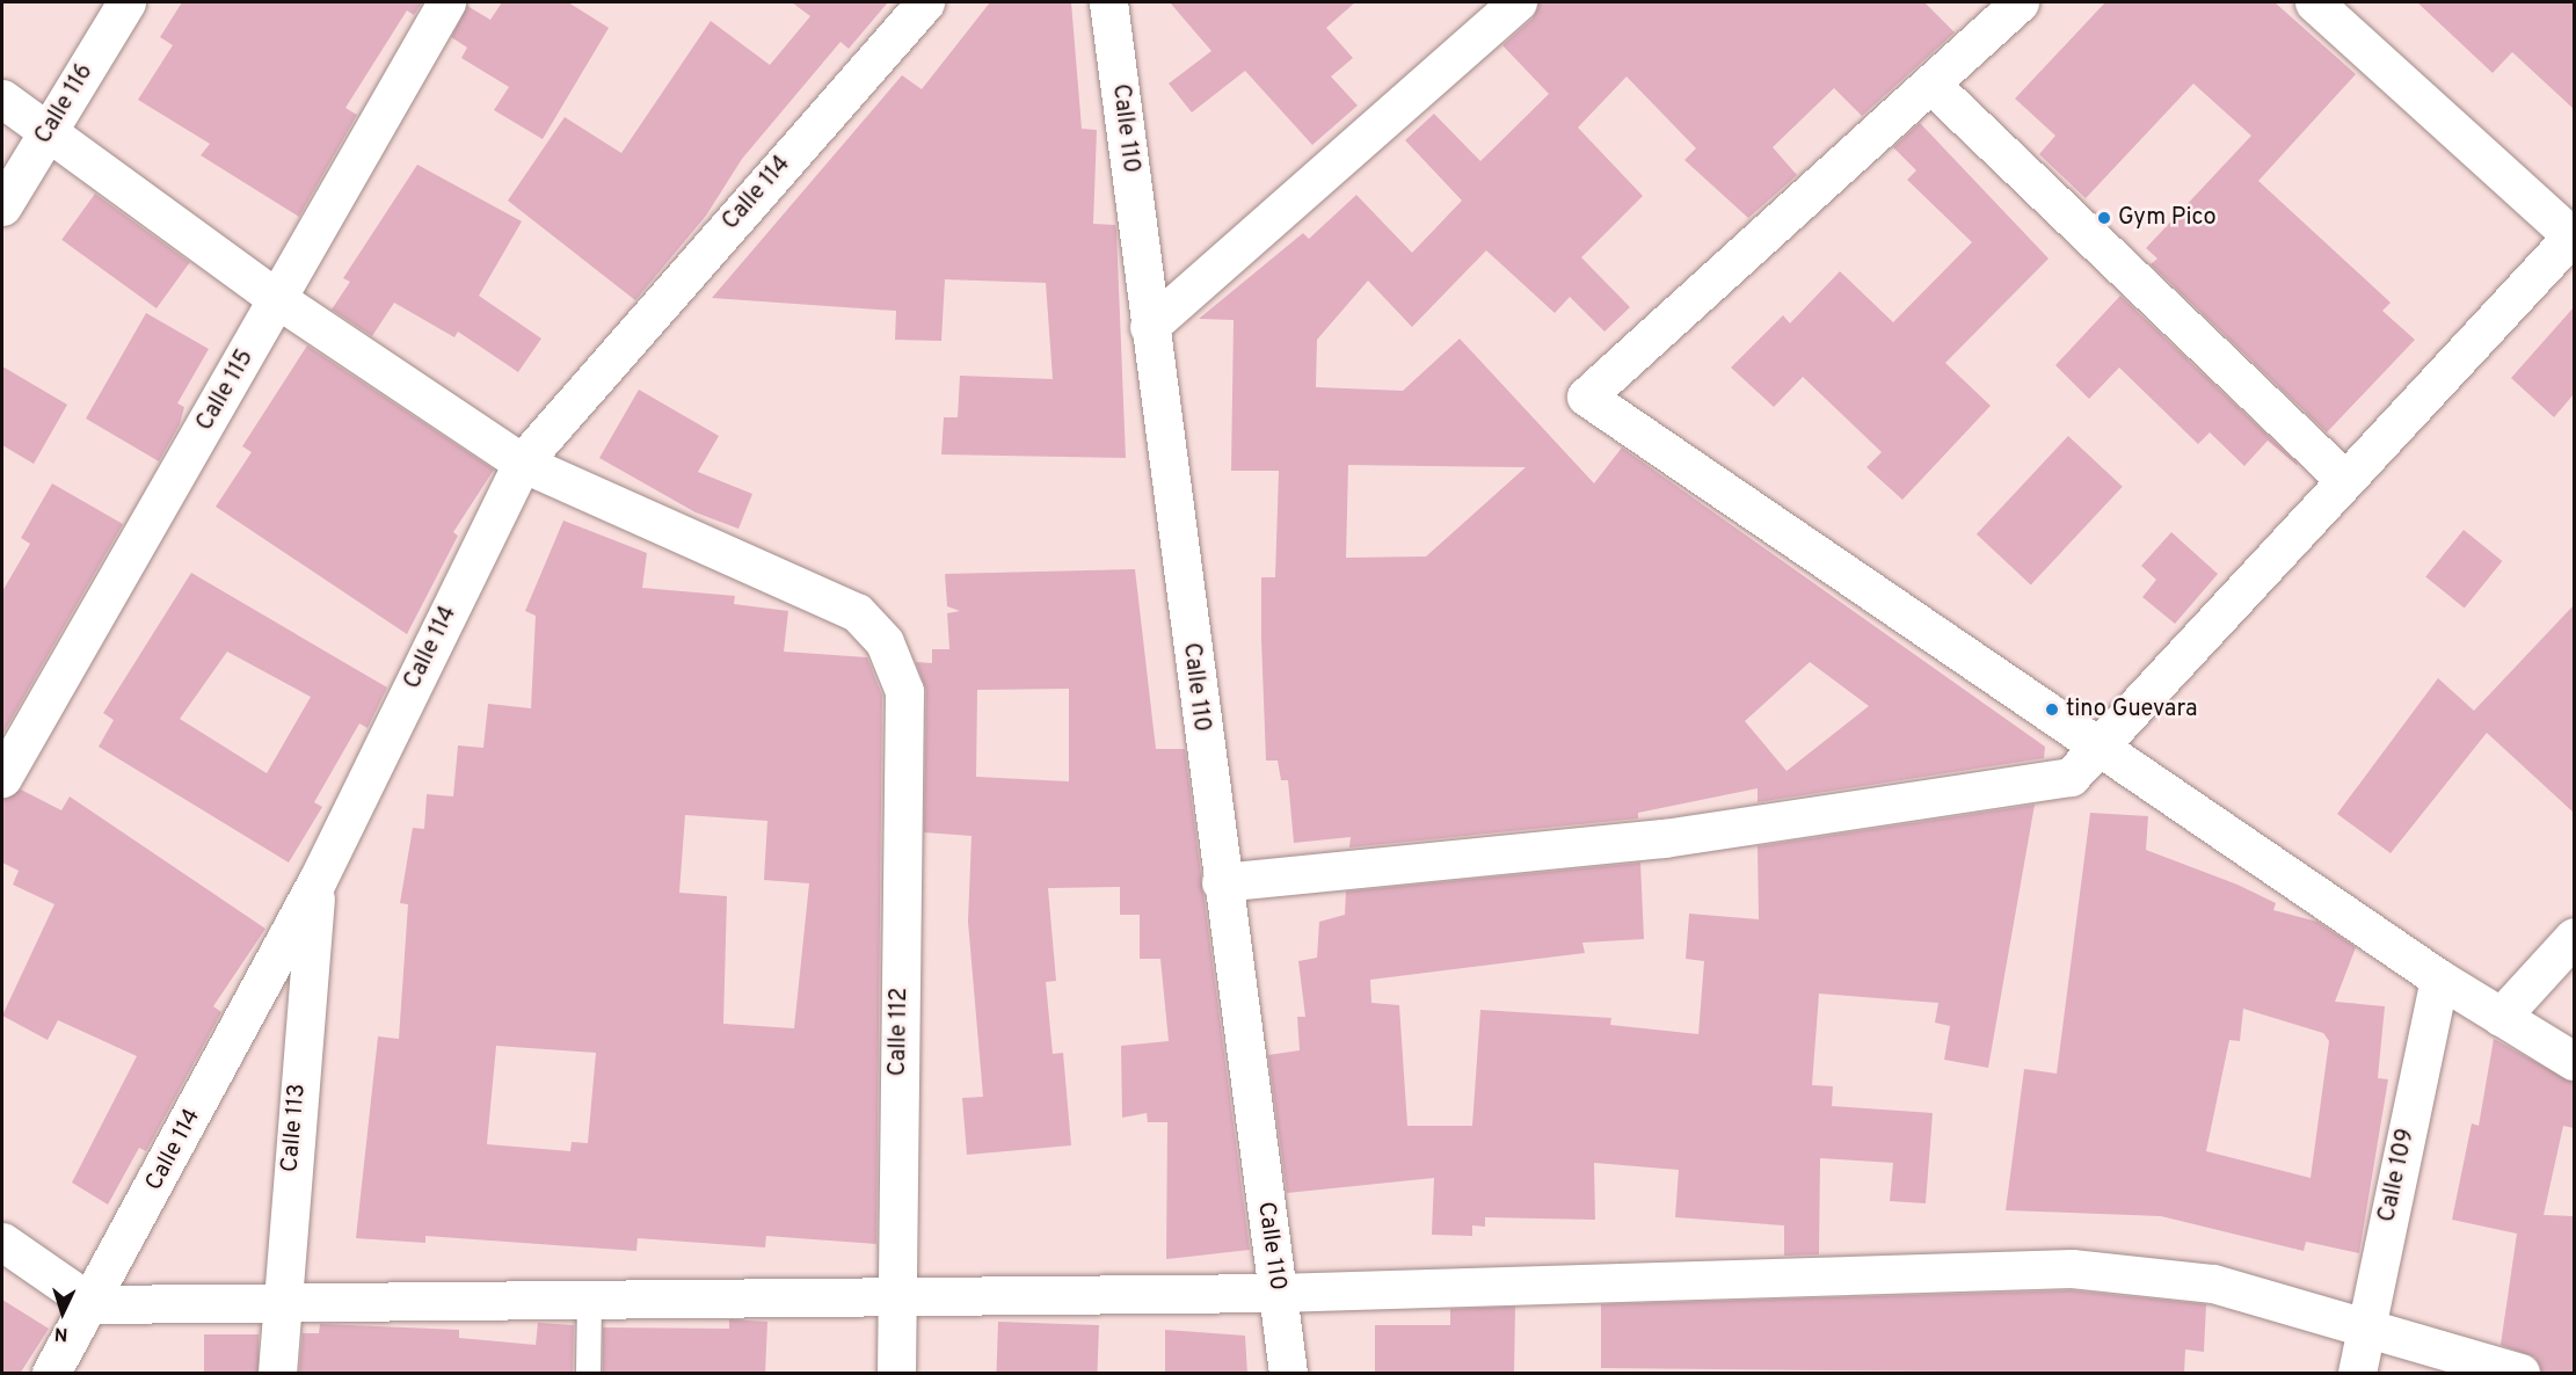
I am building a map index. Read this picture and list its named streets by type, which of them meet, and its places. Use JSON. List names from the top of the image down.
{
  "streets": {
    "street": [
      "Calle 116",
      "Calle 110",
      "Calle 114",
      "Calle 115",
      "Calle 112",
      "Calle 113",
      "Calle 109"
    ]
  },
  "crossings": [
    ["Calle 114", "Calle 112"],
    ["Calle 114", "Calle 113"]
  ],
  "places": ["Gym Pico", "tino Guevara"],
  "north": "bottom"
}
